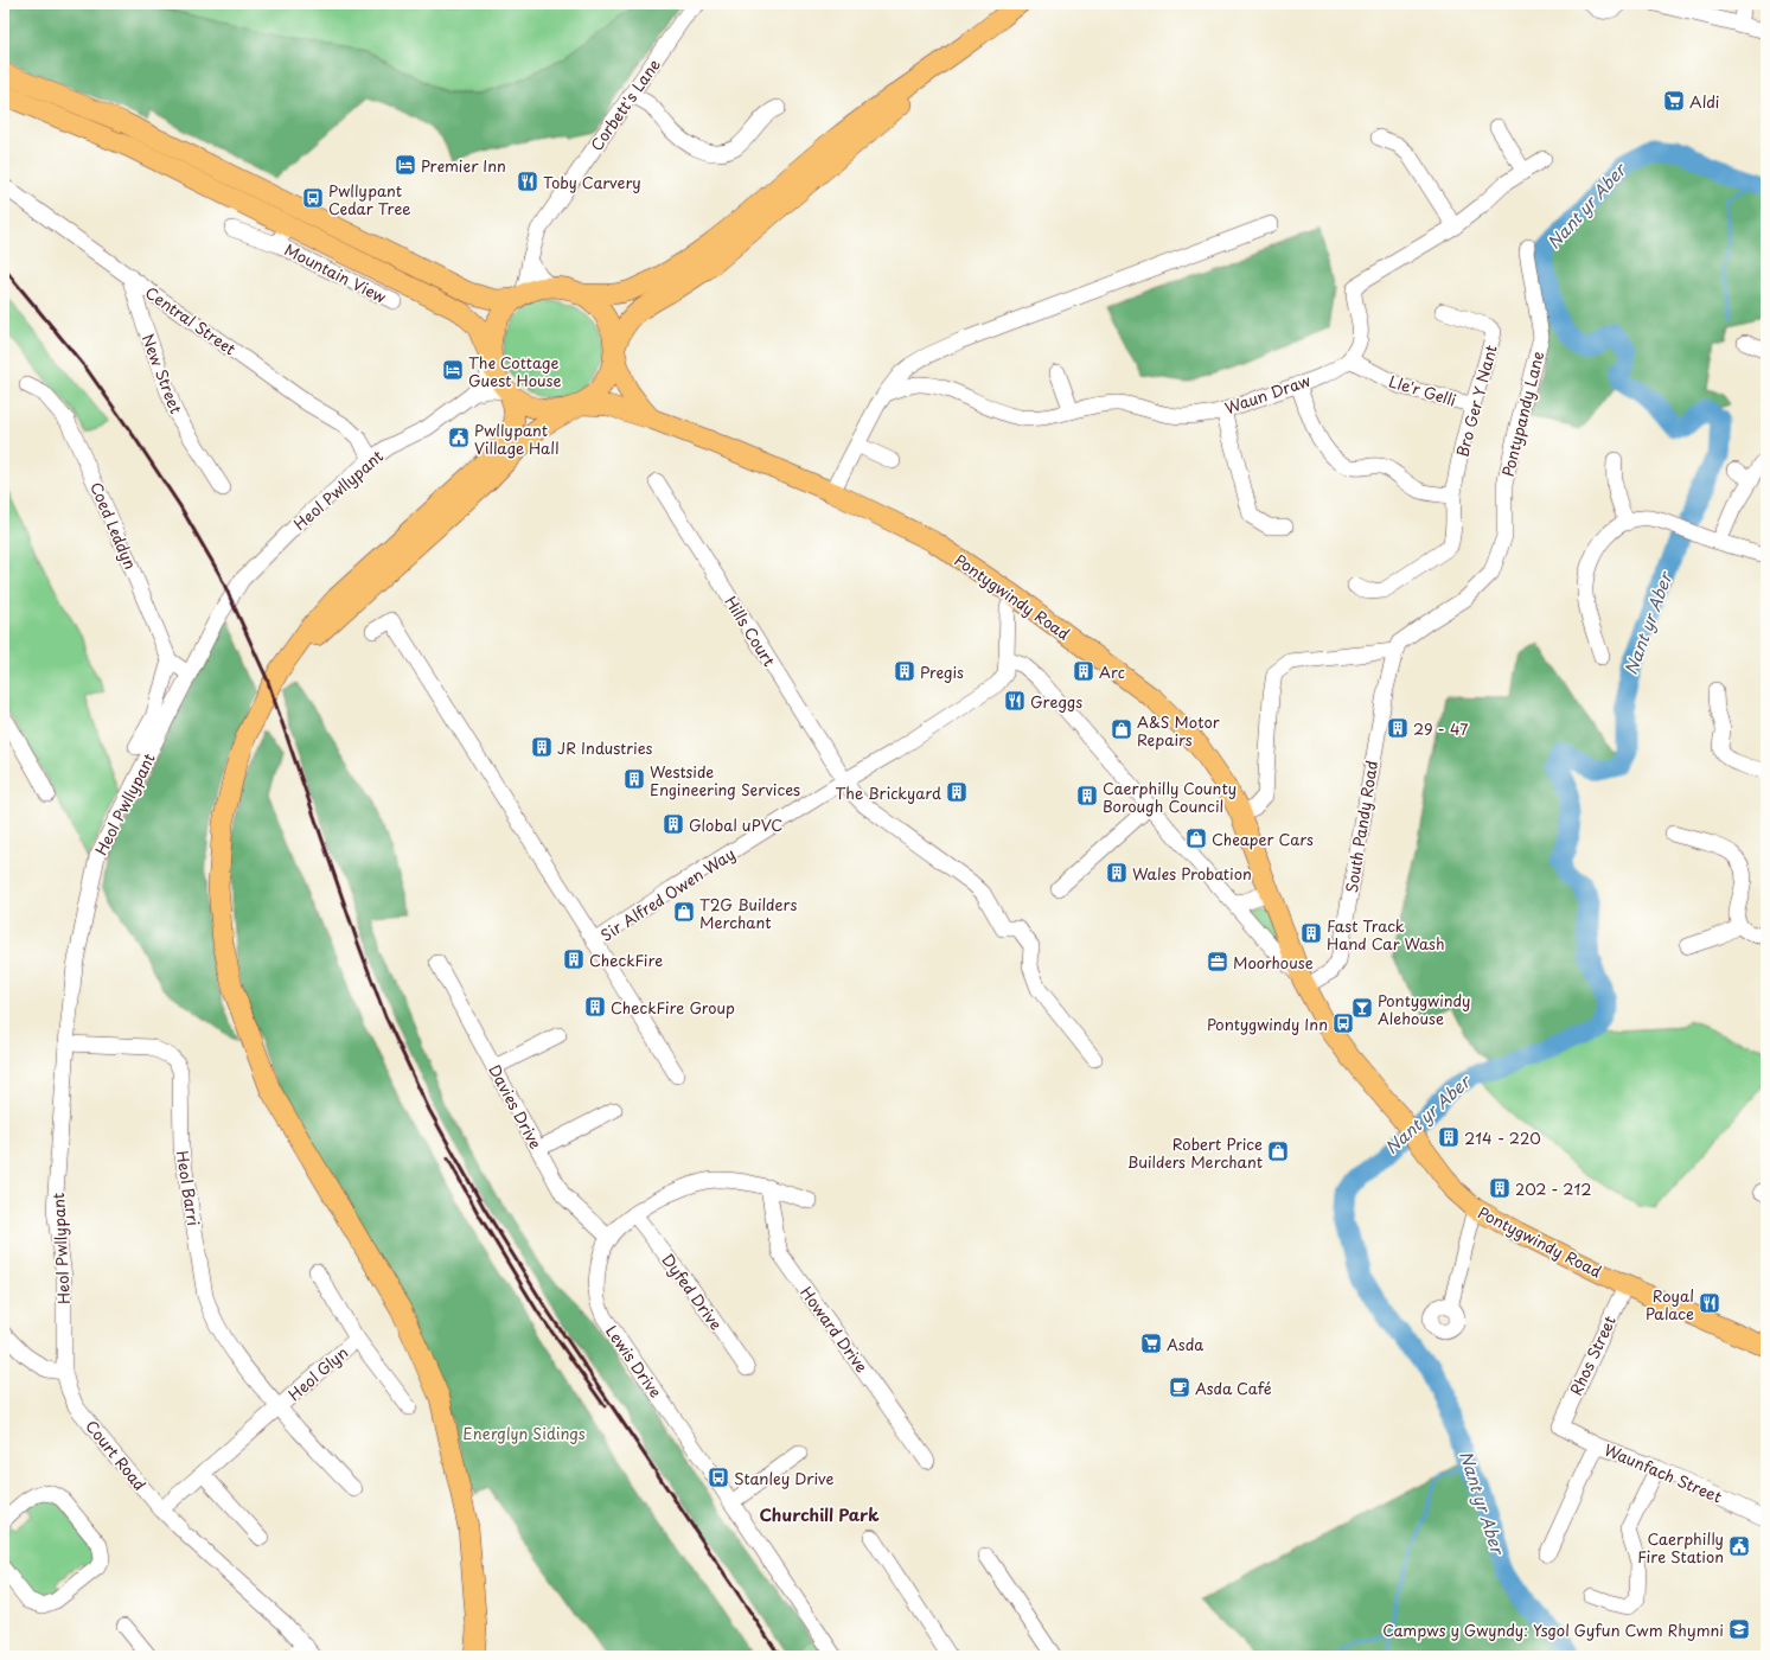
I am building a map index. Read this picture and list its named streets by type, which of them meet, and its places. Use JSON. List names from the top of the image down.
{
  "streets": {
    "main road": ["Pontygwindy Road"],
    "street": [
      "Corbett's Lane",
      "Mountain View",
      "Central Street",
      "New Street",
      "Lle'r Gelli",
      "Waun Draw",
      "Bro Ger Y Nant",
      "Pontypandy Lane",
      "Heol Pwllypant",
      "Coed Leddyn",
      "Hills Court",
      "South Pandy Road",
      "Sir Alfred Owen Way",
      "Davies Drive",
      "Heol Barri",
      "Dyfed Drive",
      "Howard Drive",
      "Rhos Street",
      "Lewis Drive",
      "Heol Glyn",
      "Court Road",
      "Waunfach Street"
    ]
  },
  "crossings": [
    ["Corbett's Lane", "Heol Pwllypant"],
    ["Corbett's Lane", "Pontygwindy Road"],
    ["Central Street", "New Street"],
    ["Central Street", "Heol Pwllypant"],
    ["Lle'r Gelli", "Waun Draw"],
    ["Lle'r Gelli", "Bro Ger Y Nant"],
    ["Pontypandy Lane", "South Pandy Road"],
    ["Heol Pwllypant", "Pontygwindy Road"],
    ["Heol Pwllypant", "Heol Barri"],
    ["Heol Pwllypant", "Court Road"],
    ["Pontygwindy Road", "South Pandy Road"],
    ["Pontygwindy Road", "Sir Alfred Owen Way"],
    ["Pontygwindy Road", "Rhos Street"],
    ["Hills Court", "Sir Alfred Owen Way"],
    ["Davies Drive", "Lewis Drive"],
    ["Heol Barri", "Heol Glyn"],
    ["Dyfed Drive", "Lewis Drive"],
    ["Howard Drive", "Lewis Drive"],
    ["Rhos Street", "Waunfach Street"]
  ],
  "districts": ["Churchill Park"],
  "water": ["Nant yr Aber"],
  "parks": ["Energlyn Sidings"],
  "places": {
    "supermarket": ["Aldi", "Asda"],
    "hotel": ["Premier Inn", "The Cottage Guest House"],
    "restaurant": ["Toby Carvery", "Greggs", "Royal Palace"],
    "bus stop": ["Pwllypant Cedar Tree", "Pontygwindy Inn", "Stanley Drive"],
    "public building": ["Pwllypant Village Hall", "Caerphilly Fire Station"],
    "building": [
      "Pregis",
      "Arc",
      "29 - 47",
      "JR Industries",
      "Westside Engineering Services",
      "The Brickyard",
      "Caerphilly County Borough Council",
      "Global uPVC",
      "Wales Probation",
      "Fast Track Hand Car Wash",
      "CheckFire",
      "CheckFire Group",
      "214 - 220",
      "202 - 212"
    ],
    "shop": [
      "A&S Motor Repairs",
      "Cheaper Cars",
      "T2G Builders Merchant",
      "Robert Price Builders Merchant"
    ],
    "office": ["Moorhouse"],
    "bar": ["Pontygwindy Alehouse"],
    "cafe": ["Asda Café"],
    "school or university": ["Campws y Gwyndy: Ysgol Gyfun Cwm Rhymni"]
  }
}
